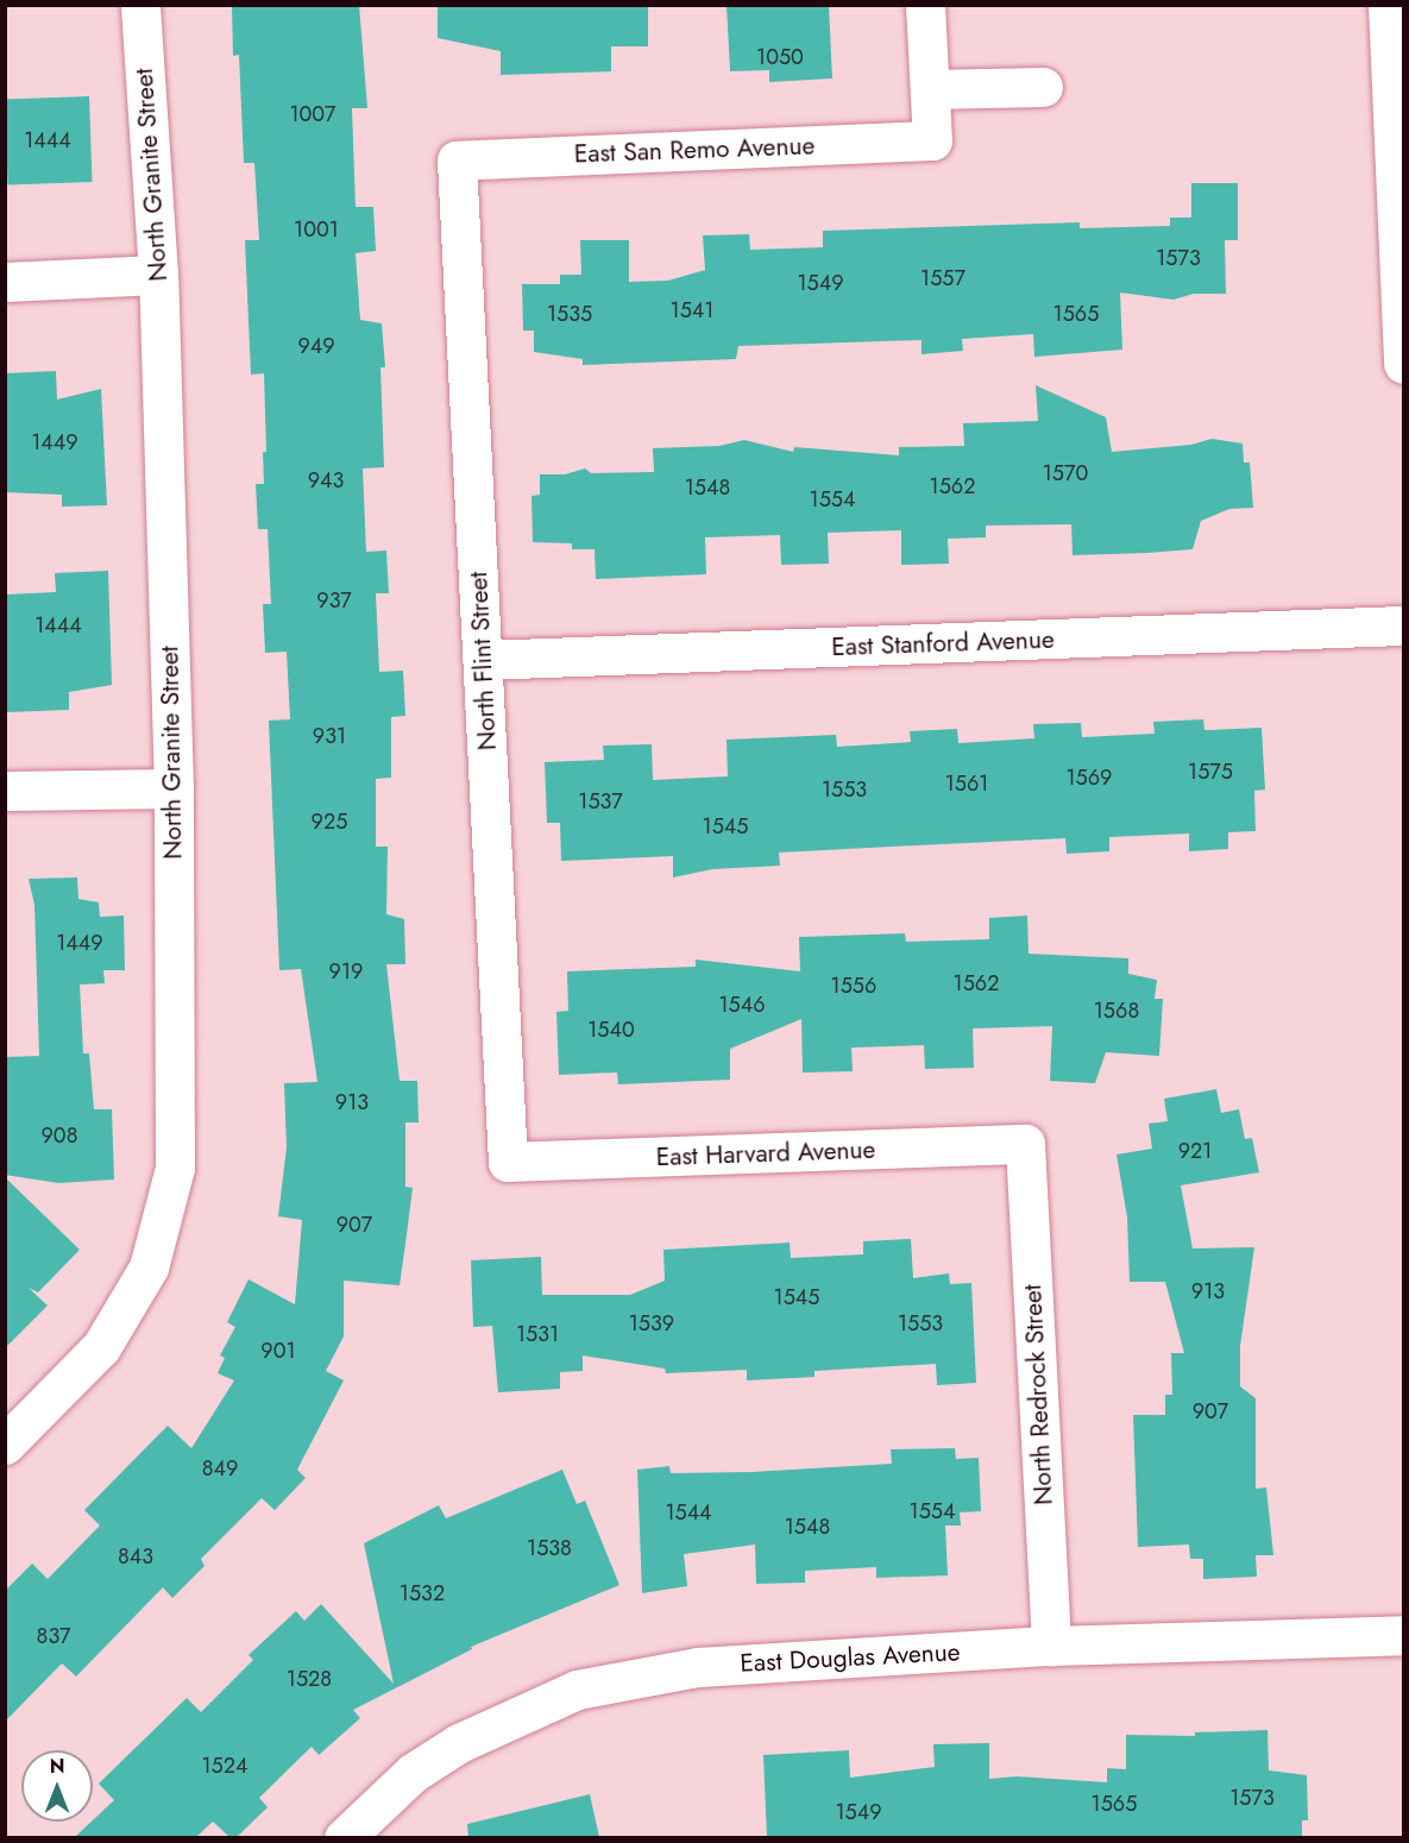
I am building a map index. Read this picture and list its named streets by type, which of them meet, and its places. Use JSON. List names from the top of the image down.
{
  "streets": {
    "street": [
      "East San Remo Avenue",
      "North Granite Street",
      "East Stanford Avenue",
      "North Flint Street",
      "East Harvard Avenue",
      "North Redrock Street",
      "East Douglas Avenue"
    ]
  },
  "crossings": [
    ["East San Remo Avenue", "North Flint Street"],
    ["East Stanford Avenue", "North Flint Street"],
    ["North Flint Street", "East Harvard Avenue"],
    ["East Harvard Avenue", "North Redrock Street"],
    ["North Redrock Street", "East Douglas Avenue"]
  ],
  "house_numbers": [
    "1050",
    "1007",
    "1444",
    "1001",
    "1573",
    "1557",
    "1549",
    "1541",
    "1535",
    "1565",
    "949",
    "1449",
    "1570",
    "943",
    "1562",
    "1548",
    "1554",
    "937",
    "1444",
    "931",
    "1575",
    "1569",
    "1561",
    "1553",
    "1537",
    "925",
    "1545",
    "1449",
    "919",
    "1562",
    "1556",
    "1546",
    "1568",
    "1540",
    "913",
    "908",
    "921",
    "907",
    "913",
    "1545",
    "1539",
    "1553",
    "1531",
    "901",
    "907",
    "849",
    "1554",
    "1544",
    "1548",
    "1538",
    "843",
    "1532",
    "837",
    "1528",
    "1524",
    "1573",
    "1565",
    "1549"
  ],
  "north": "top"
}
